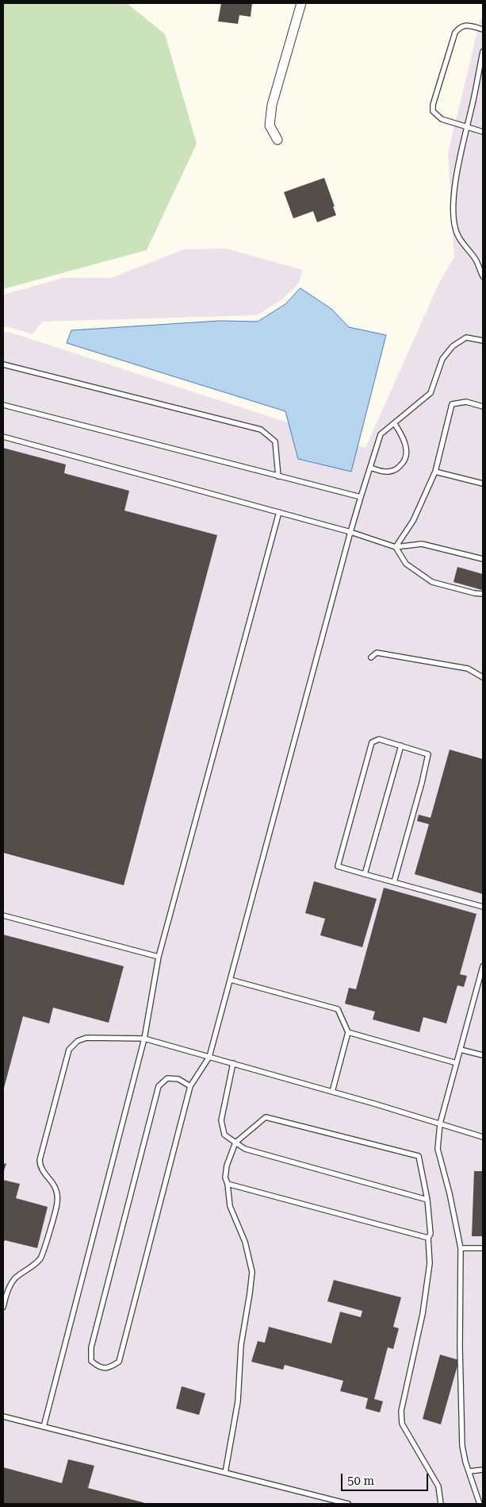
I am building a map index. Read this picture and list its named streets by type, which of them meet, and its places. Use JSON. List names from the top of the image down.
{
  "scale_bar": "50 m"
}
